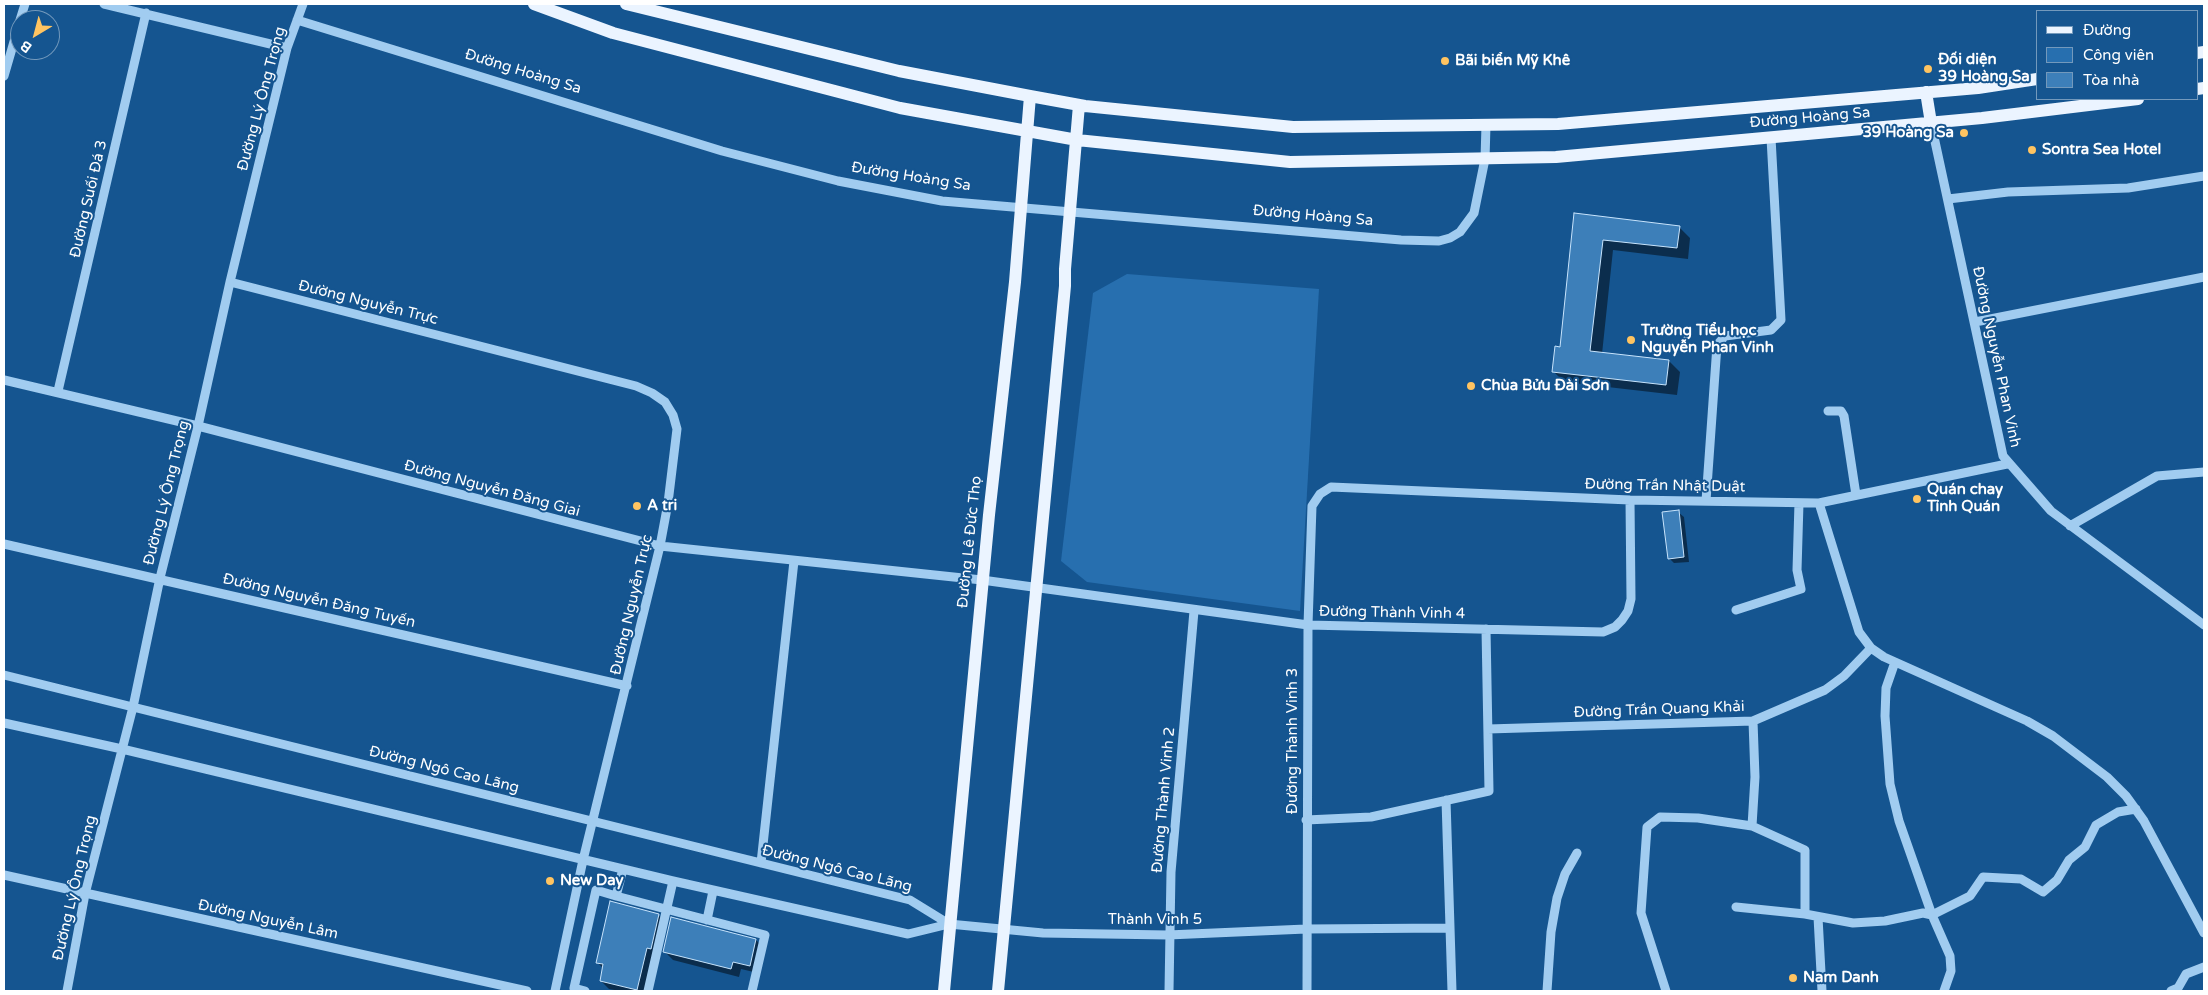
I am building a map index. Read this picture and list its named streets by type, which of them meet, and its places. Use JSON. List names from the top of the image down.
{
  "streets": {
    "main road": ["Đường Hoàng Sa", "Đường Lê Đức Thọ"],
    "street": [
      "Đường Lý Ông Trọng",
      "Đường Suối Đá 3",
      "Đường Nguyễn Trực",
      "Đường Nguyễn Phan Vinh",
      "Đường Trần Nhật Duật",
      "Đường Nguyễn Đăng Giai",
      "Đường Nguyễn Đăng Tuyến",
      "Đường Thành Vinh 4",
      "Đường Trần Quang Khải",
      "Đường Thành Vinh 3",
      "Đường Ngô Cao Lãng",
      "Đường Thành Vinh 2",
      "Đường Nguyễn Lâm",
      "Thành Vinh 5"
    ]
  },
  "crossings": [
    ["Đường Hoàng Sa", "Đường Lý Ông Trọng"],
    ["Đường Hoàng Sa", "Đường Nguyễn Phan Vinh"],
    ["Đường Hoàng Sa", "Đường Lê Đức Thọ"],
    ["Đường Lý Ông Trọng", "Đường Nguyễn Trực"],
    ["Đường Lý Ông Trọng", "Đường Nguyễn Đăng Giai"],
    ["Đường Lý Ông Trọng", "Đường Nguyễn Đăng Tuyến"],
    ["Đường Lý Ông Trọng", "Đường Ngô Cao Lãng"],
    ["Đường Lý Ông Trọng", "Đường Nguyễn Lâm"],
    ["Đường Suối Đá 3", "Đường Nguyễn Đăng Giai"],
    ["Đường Nguyễn Trực", "Đường Nguyễn Đăng Giai"],
    ["Đường Nguyễn Trực", "Đường Nguyễn Đăng Tuyến"],
    ["Đường Nguyễn Trực", "Đường Ngô Cao Lãng"],
    ["Đường Nguyễn Phan Vinh", "Đường Trần Nhật Duật"],
    ["Đường Trần Nhật Duật", "Đường Thành Vinh 4"],
    ["Đường Trần Nhật Duật", "Đường Thành Vinh 3"],
    ["Đường Nguyễn Đăng Giai", "Đường Lê Đức Thọ"],
    ["Đường Nguyễn Đăng Giai", "Đường Thành Vinh 4"],
    ["Đường Lê Đức Thọ", "Đường Ngô Cao Lãng"],
    ["Đường Lê Đức Thọ", "Thành Vinh 5"],
    ["Đường Thành Vinh 4", "Đường Thành Vinh 3"],
    ["Đường Thành Vinh 4", "Đường Thành Vinh 2"],
    ["Đường Thành Vinh 3", "Thành Vinh 5"],
    ["Đường Ngô Cao Lãng", "Thành Vinh 5"],
    ["Đường Thành Vinh 2", "Thành Vinh 5"]
  ],
  "places": [
    "Bãi biển Mỹ Khê",
    "Đối diện 39 Hoàng Sa",
    "39 Hoàng Sa",
    "Sontra Sea Hotel",
    "Trường Tiểu học Nguyễn Phan Vinh",
    "Chùa Bửu Đài Sơn",
    "Quán chay Tỉnh Quán",
    "A tri",
    "New Day",
    "Nam Danh"
  ],
  "legend": ["Đường", "Công viên", "Tòa nhà"],
  "north": "bottom left"
}
